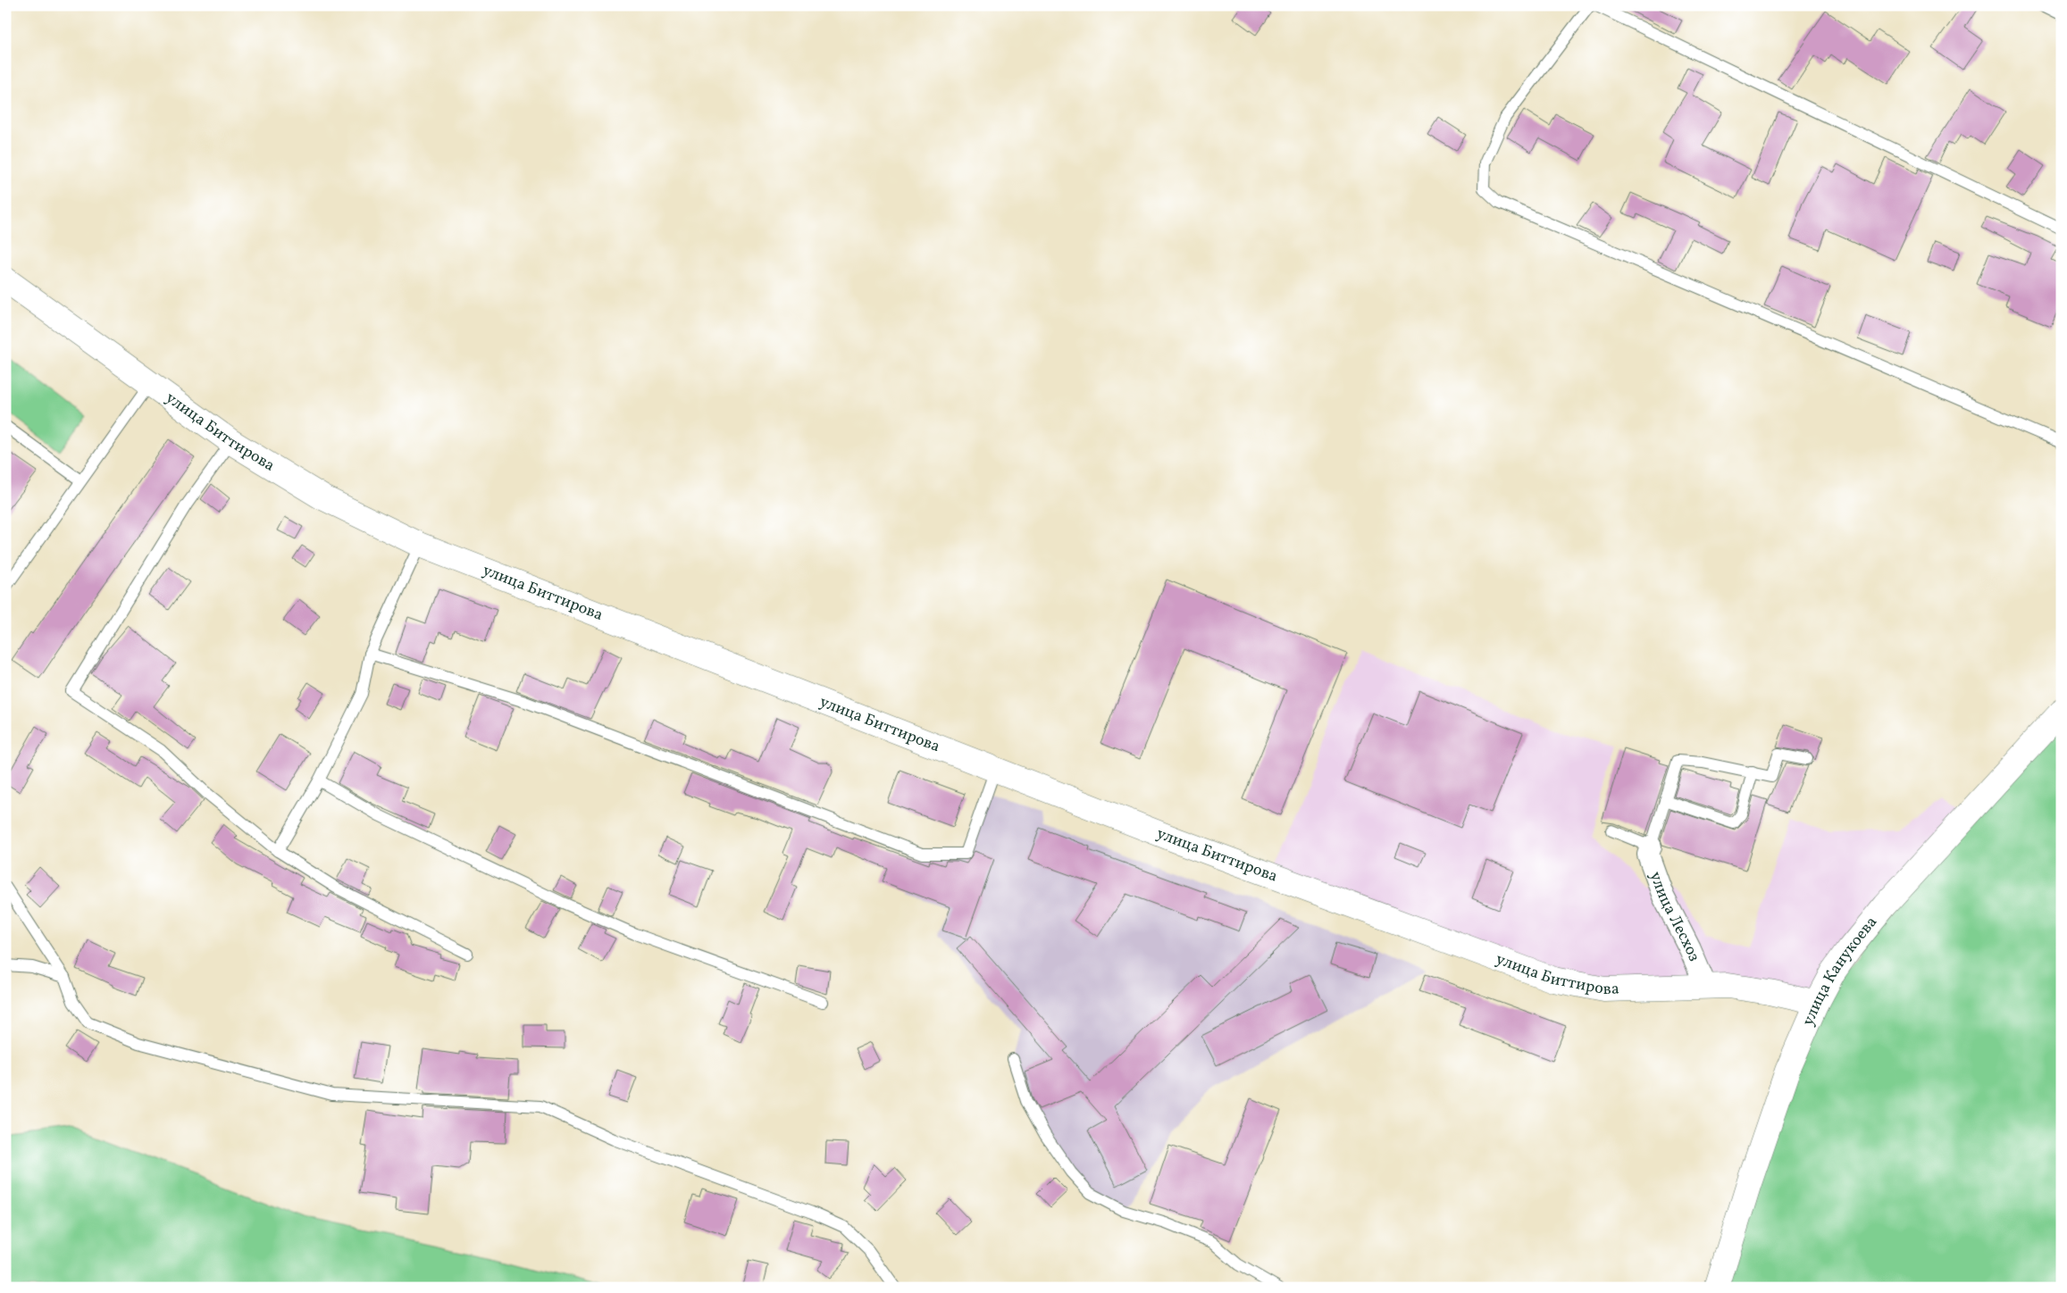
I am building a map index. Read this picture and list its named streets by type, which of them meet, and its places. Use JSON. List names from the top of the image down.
{
  "streets": {
    "street": ["улица Биттирова", "улица Лесхоз", "улица Канукоева"]
  },
  "crossings": [
    ["улица Биттирова", "улица Лесхоз"],
    ["улица Биттирова", "улица Канукоева"]
  ]
}
